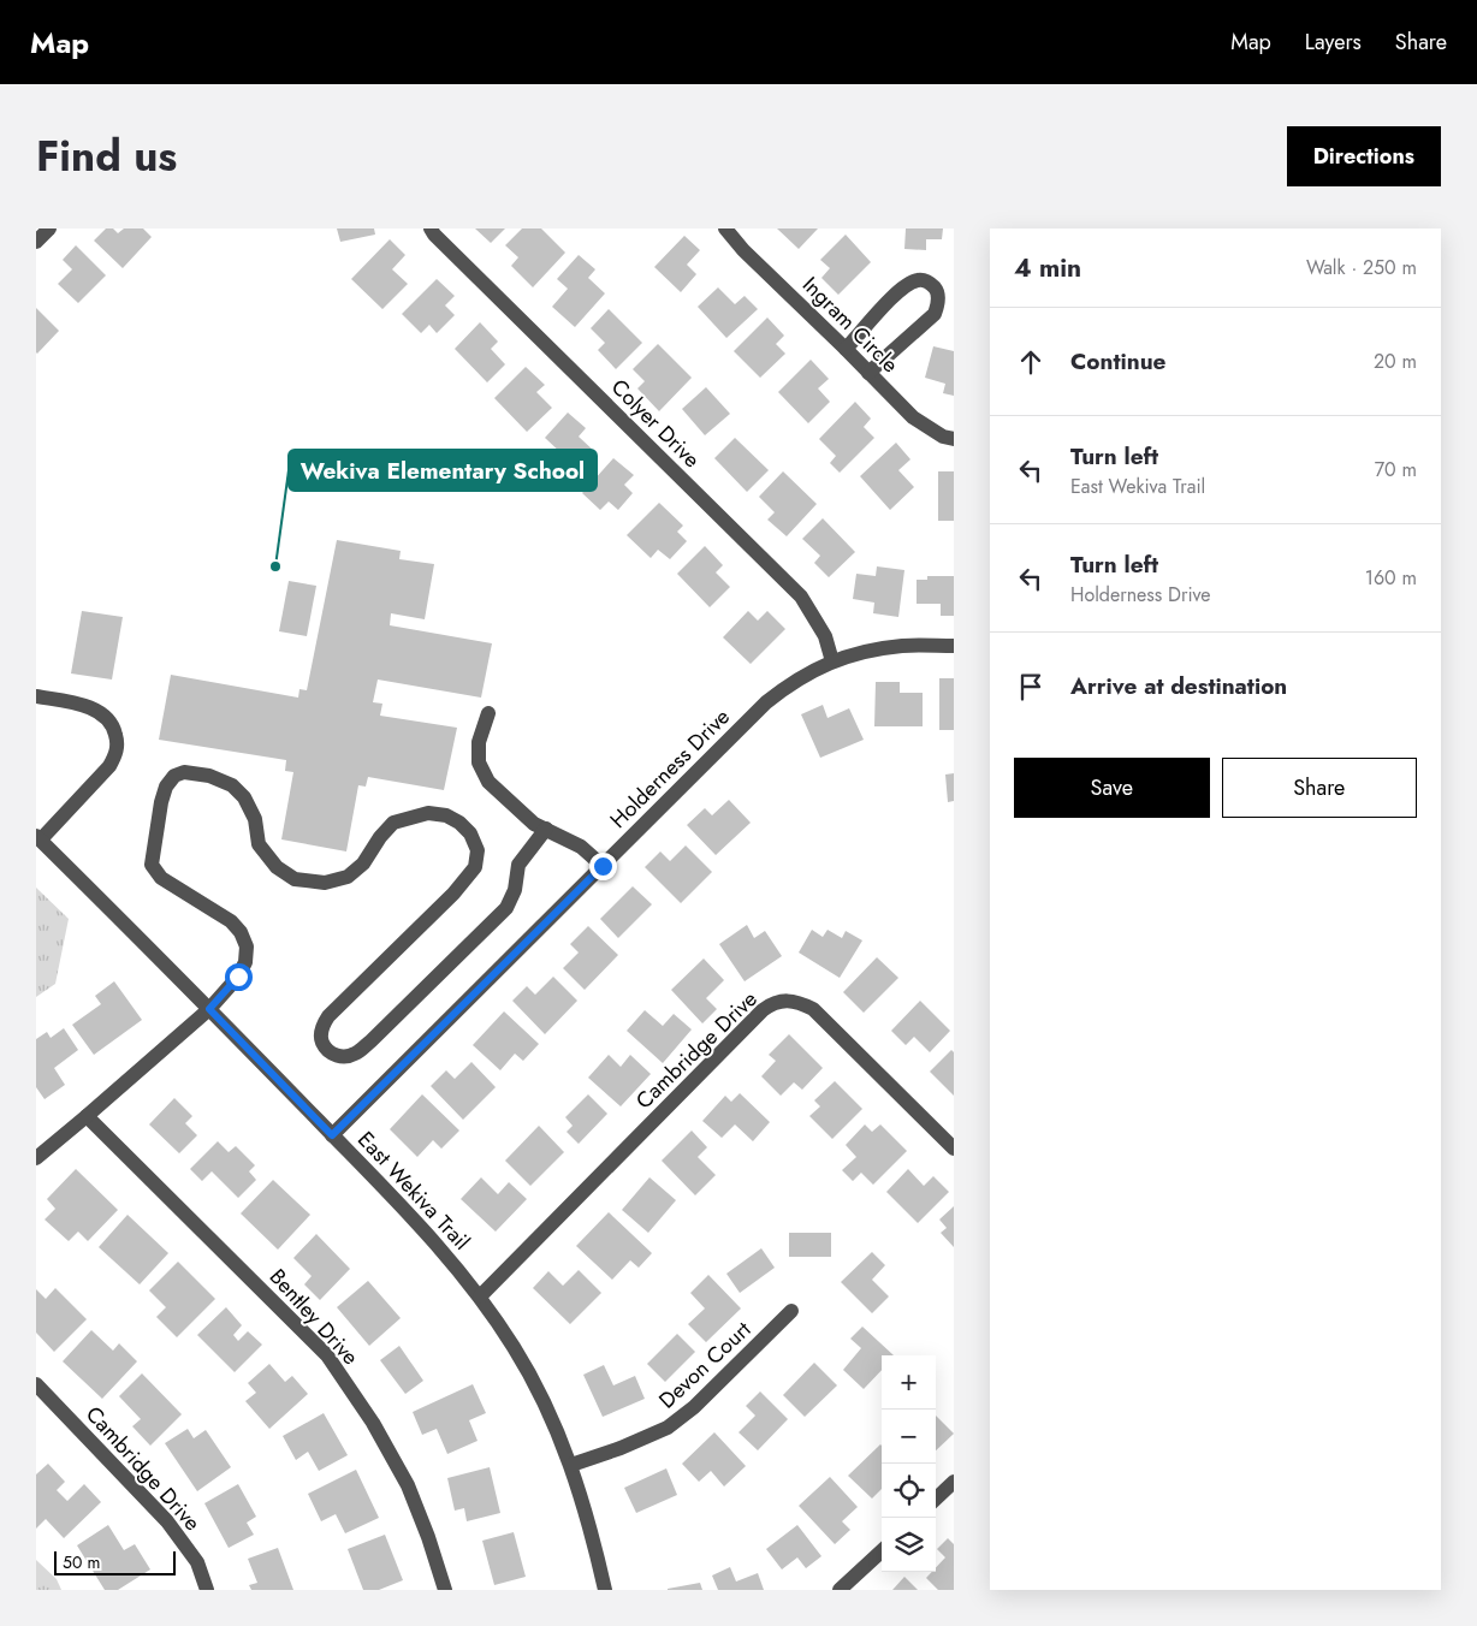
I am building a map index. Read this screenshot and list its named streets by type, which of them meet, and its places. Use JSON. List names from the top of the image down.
{
  "streets": {
    "street": [
      "Ingram Circle",
      "Colyer Drive",
      "Holderness Drive",
      "Cambridge Drive",
      "East Wekiva Trail",
      "Bentley Drive",
      "Devon Court"
    ]
  },
  "crossings": [
    ["Colyer Drive", "Holderness Drive"],
    ["Holderness Drive", "East Wekiva Trail"],
    ["Cambridge Drive", "East Wekiva Trail"],
    ["East Wekiva Trail", "Devon Court"]
  ],
  "places": ["Wekiva Elementary School"],
  "scale_bar": "50 m",
  "page": {
    "header": "Map",
    "nav": ["Map", "Layers", "Share"],
    "title": "Find us",
    "buttons": [
      "Directions",
      ["Save", "Share"]
    ],
    "heading": ["4 min", "Walk · 250 m"],
    "list": [
      ["Continue", "20 m"],
      ["Turn left", "East Wekiva Trail", "70 m"],
      ["Turn left", "Holderness Drive", "160 m"],
      "Arrive at destination"
    ],
    "map_buttons": ["+", "−"],
    "scale": "50 m"
  }
}
